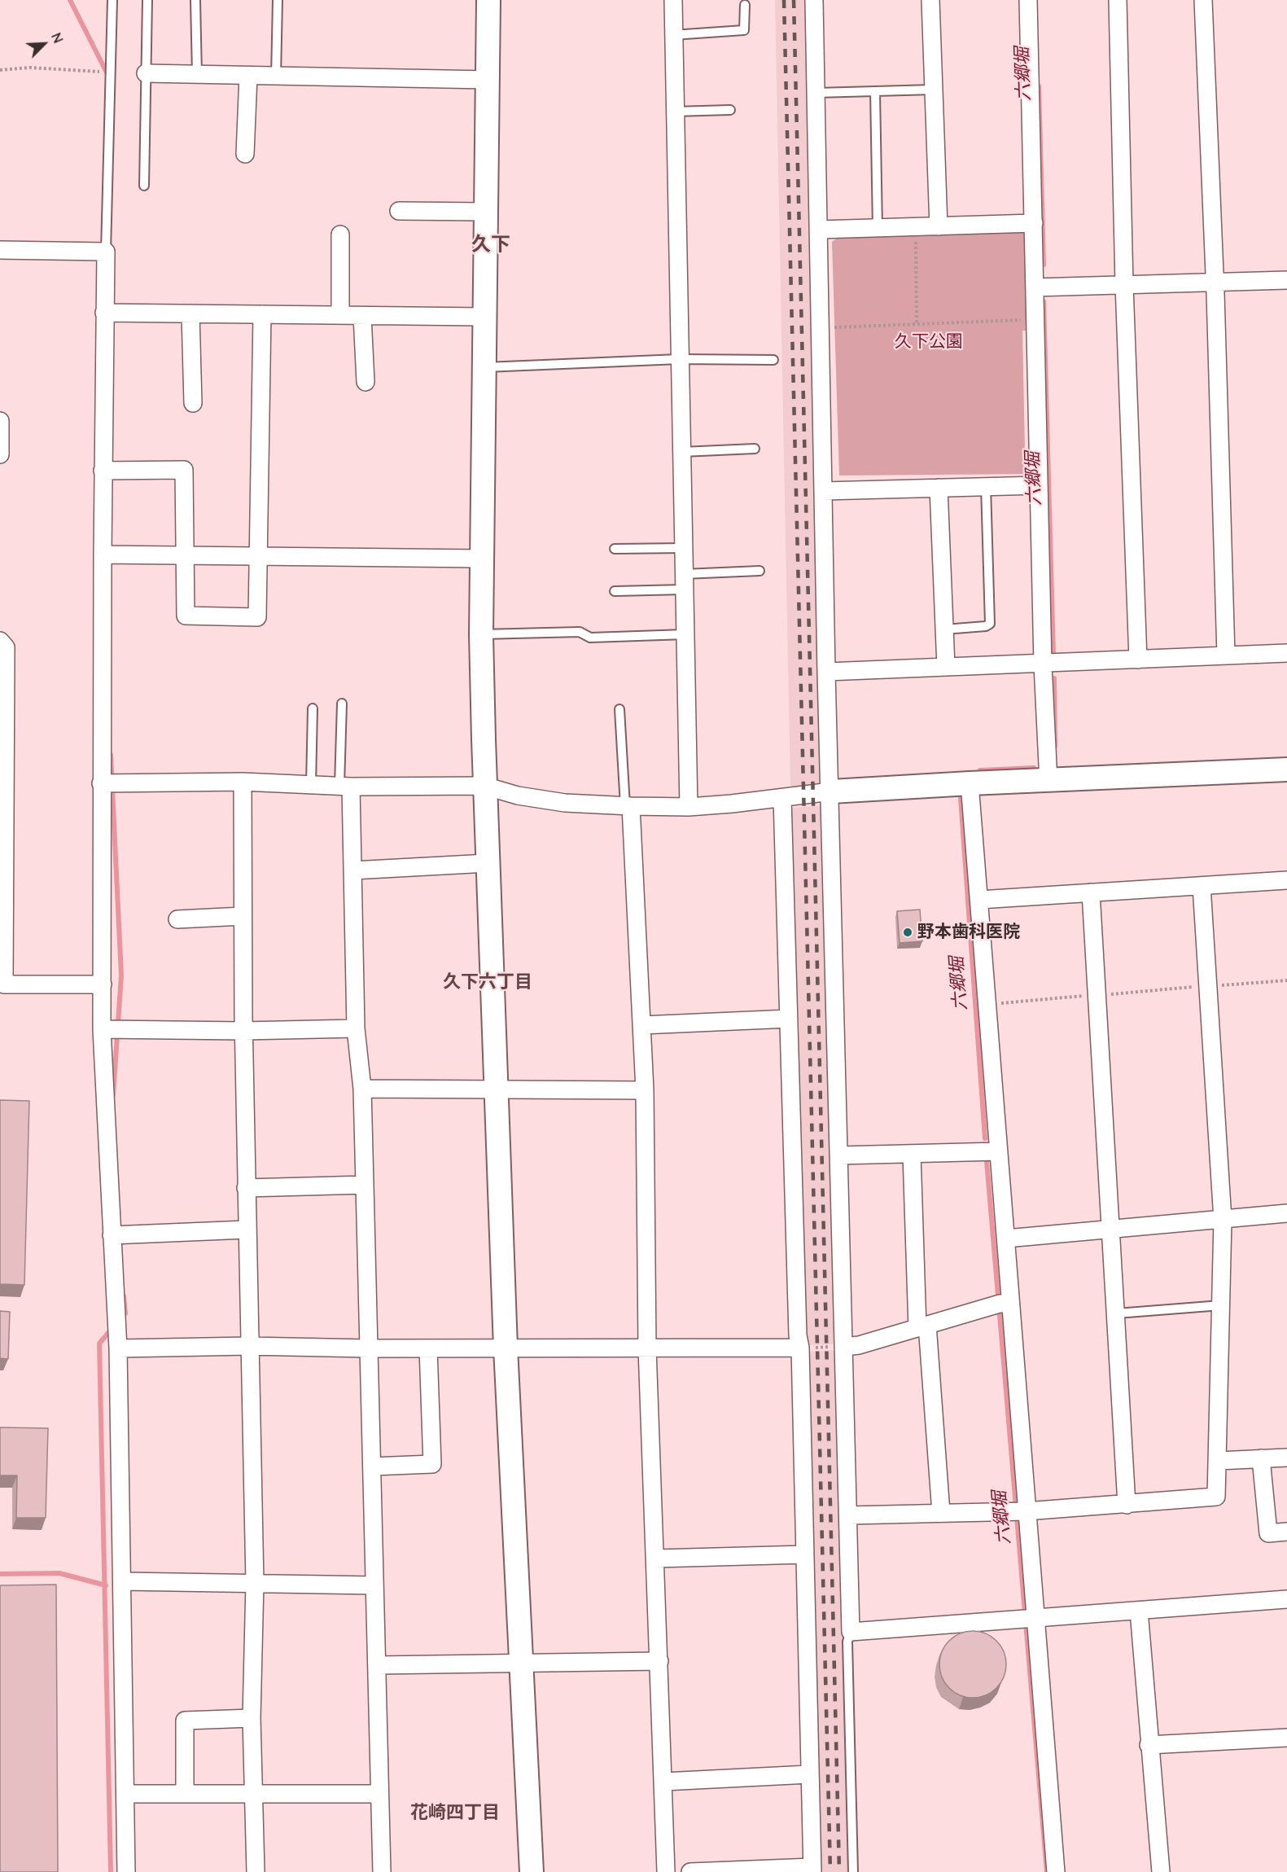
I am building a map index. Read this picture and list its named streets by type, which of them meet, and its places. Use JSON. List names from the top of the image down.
{
  "districts": ["久下", "久下六丁目", "花崎四丁目"],
  "water": ["六郷堀"],
  "parks": ["久下公園"],
  "places": ["野本歯科医院"],
  "north": "top right"
}
